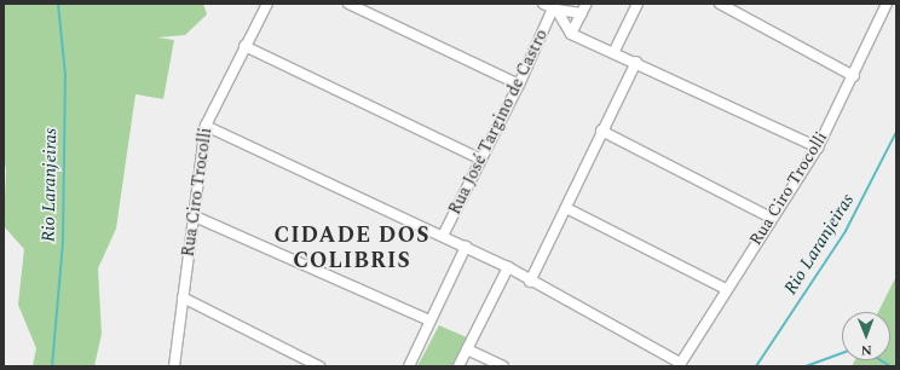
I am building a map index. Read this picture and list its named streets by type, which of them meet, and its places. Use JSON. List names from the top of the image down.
{
  "streets": {
    "street": ["Rua José Targino de Castro", "Rua Ciro Trocolli"]
  },
  "districts": ["CIDADE DOS COLIBRIS"],
  "water": ["Rio Laranjeiras"],
  "north": "bottom"
}
